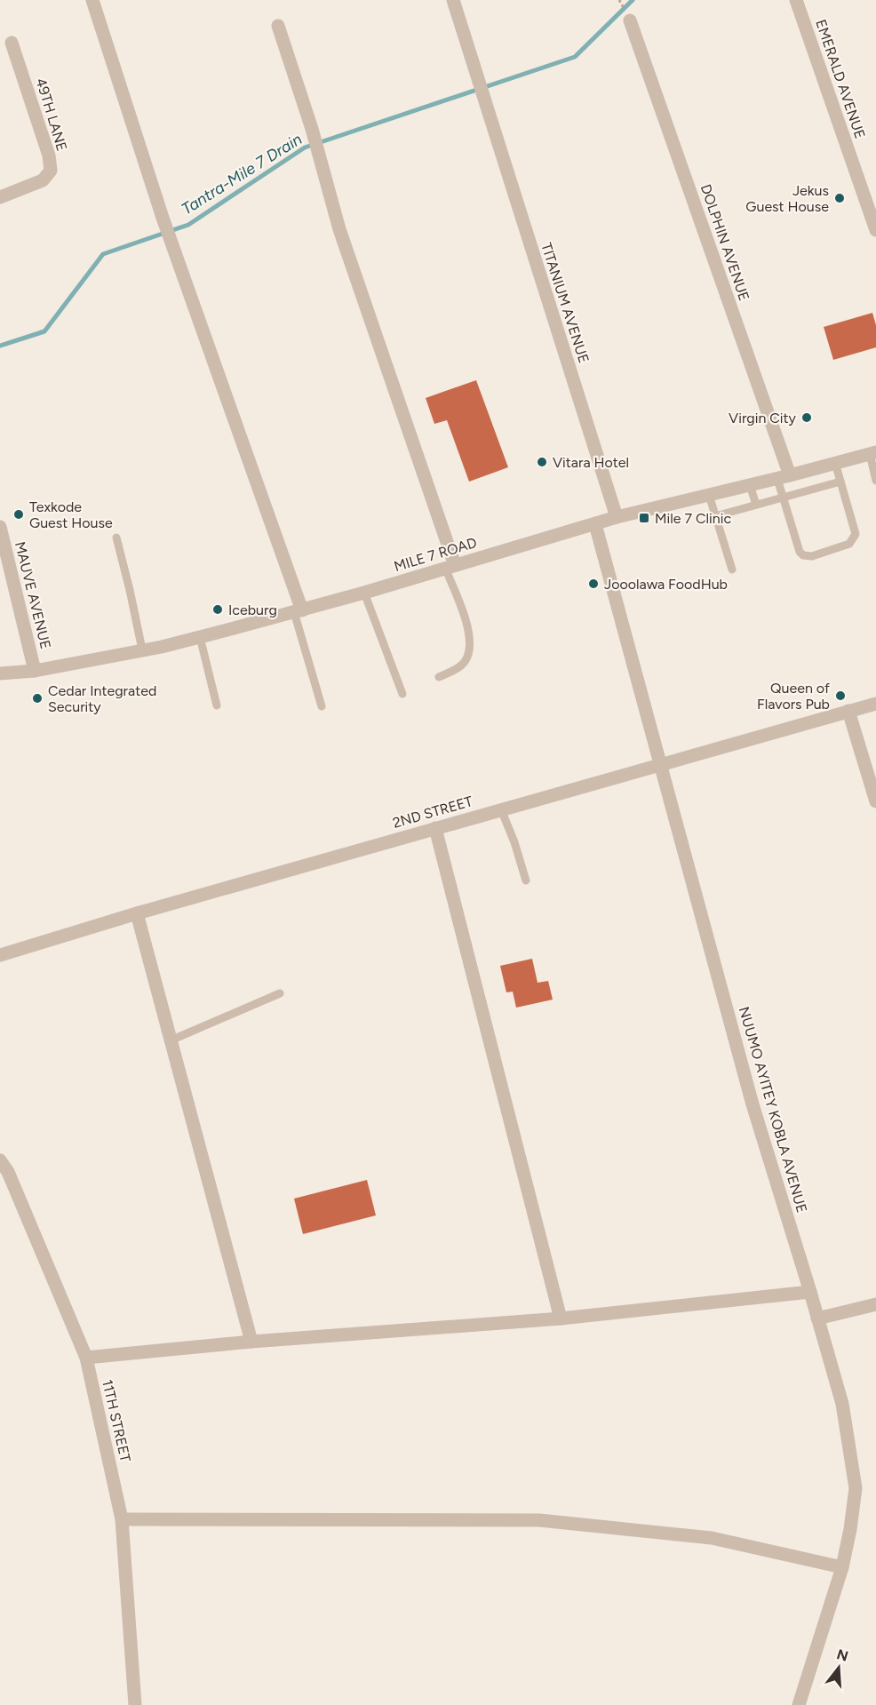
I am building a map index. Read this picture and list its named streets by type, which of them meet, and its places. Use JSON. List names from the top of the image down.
{
  "streets": {
    "street": [
      "EMERALD AVENUE",
      "49TH LANE",
      "DOLPHIN AVENUE",
      "TITANIUM AVENUE",
      "MILE 7 ROAD",
      "MAUVE AVENUE",
      "2ND STREET",
      "NUUMO AYITEY KOBLA AVENUE",
      "11TH STREET"
    ]
  },
  "crossings": [
    ["DOLPHIN AVENUE", "MILE 7 ROAD"],
    ["TITANIUM AVENUE", "MILE 7 ROAD"],
    ["MILE 7 ROAD", "MAUVE AVENUE"],
    ["MILE 7 ROAD", "NUUMO AYITEY KOBLA AVENUE"],
    ["2ND STREET", "NUUMO AYITEY KOBLA AVENUE"]
  ],
  "water": ["Tantra-Mile 7 Drain"],
  "places": {
    "other": [
      "Jekus Guest House",
      "Virgin City",
      "Vitara Hotel",
      "Texkode Guest House",
      "Jooolawa FoodHub",
      "Iceburg",
      "Queen of Flavors Pub",
      "Cedar Integrated Security"
    ],
    "transit": ["Mile 7 Clinic"]
  },
  "north": "top"
}
